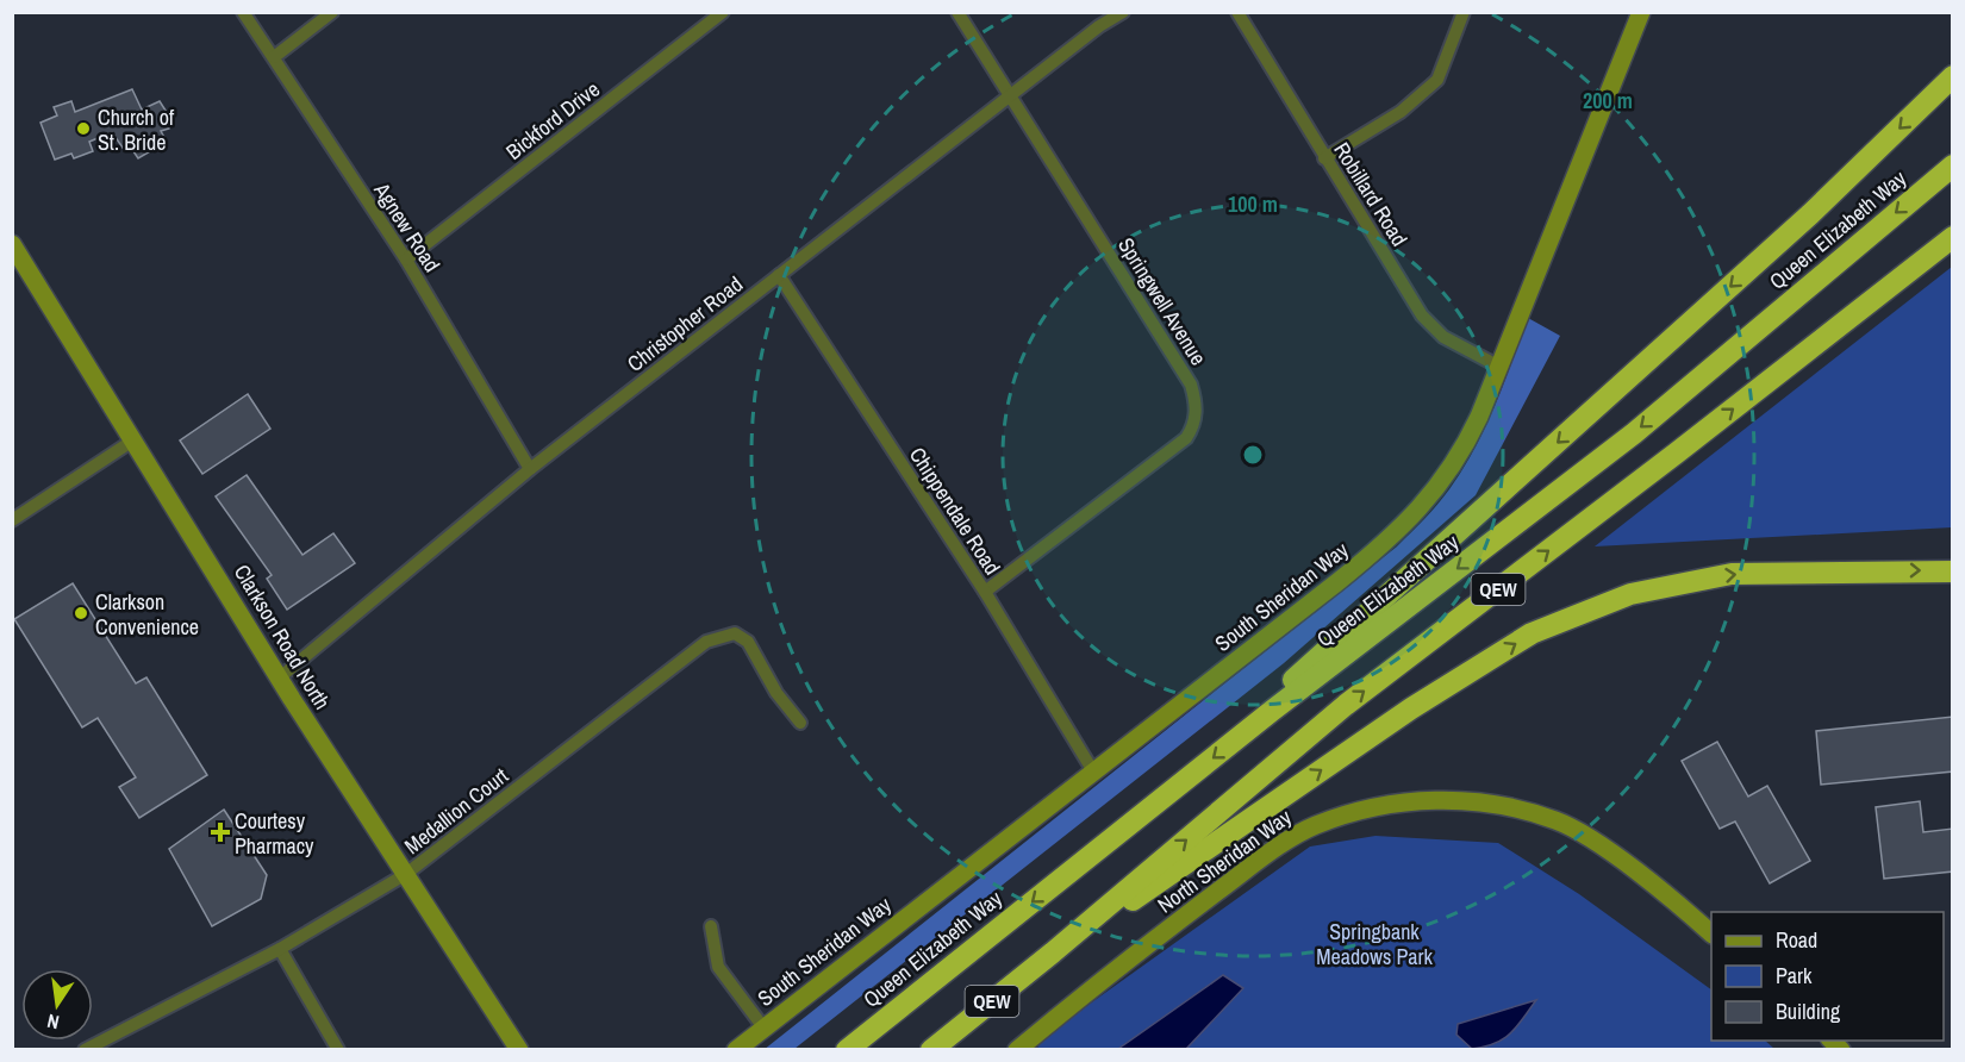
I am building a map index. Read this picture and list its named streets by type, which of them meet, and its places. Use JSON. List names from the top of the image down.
{
  "streets": {
    "highway": ["Queen Elizabeth Way", "QEW"],
    "street": [
      "Bickford Drive",
      "Robillard Road",
      "Agnew Road",
      "Springwell Avenue",
      "Christopher Road",
      "Chippendale Road",
      "South Sheridan Way",
      "Clarkson Road North",
      "Medallion Court",
      "North Sheridan Way"
    ]
  },
  "crossings": [
    ["Bickford Drive", "Agnew Road"],
    ["Robillard Road", "South Sheridan Way"],
    ["Agnew Road", "Christopher Road"],
    ["Springwell Avenue", "Christopher Road"],
    ["Springwell Avenue", "Chippendale Road"],
    ["Christopher Road", "Chippendale Road"],
    ["Christopher Road", "Clarkson Road North"],
    ["Chippendale Road", "South Sheridan Way"],
    ["Clarkson Road North", "Medallion Court"]
  ],
  "parks": ["Springbank Meadows Park"],
  "places": {
    "other": ["Church of St. Bride", "Clarkson Convenience"],
    "health": ["Courtesy Pharmacy"]
  },
  "legend": ["Road", "Park", "Building"],
  "north": "bottom",
  "rings": ["200 m", "100 m"]
}
